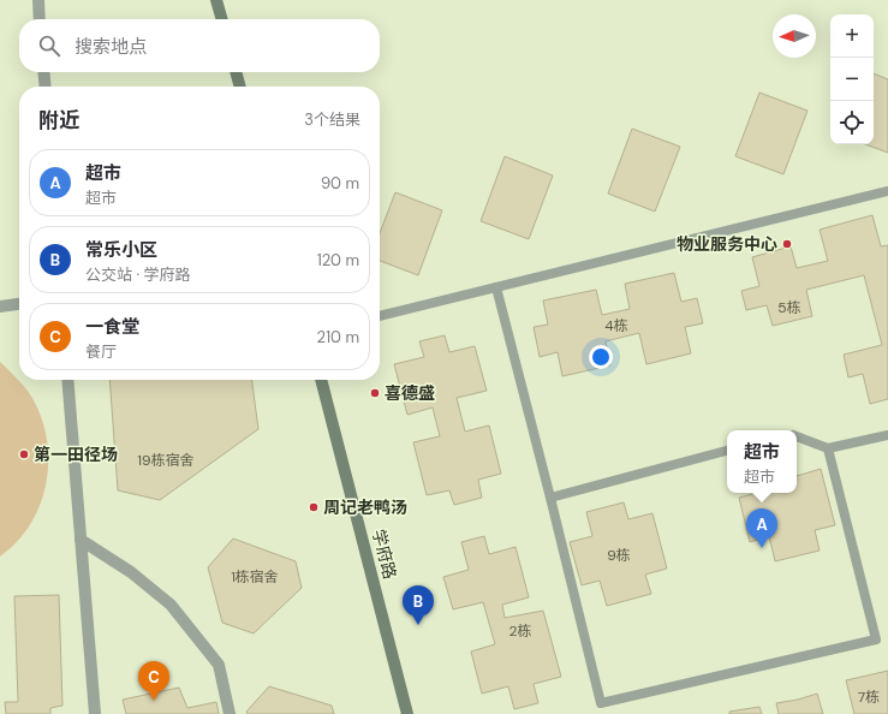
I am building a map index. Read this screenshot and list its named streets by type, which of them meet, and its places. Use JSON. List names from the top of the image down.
{
  "streets": {
    "main road": ["学府路"]
  },
  "places": [
    "物业服务中心",
    "喜德盛",
    "第一田径场",
    "周记老鸭汤"
  ],
  "house_numbers": [
    "5栋",
    "4栋",
    "19栋宿舍",
    "9栋",
    "1栋宿舍",
    "2栋",
    "7栋"
  ],
  "north": "left",
  "page": {
    "map_buttons": ["+", "−"],
    "search": "搜索地点",
    "heading": ["附近", "3个结果"],
    "list": [
      {
        "mark": "A",
        "name": "超市",
        "note": "超市",
        "value": "90 m"
      },
      {
        "mark": "B",
        "name": "常乐小区",
        "note": "公交站 · 学府路",
        "value": "120 m"
      },
      {
        "mark": "C",
        "name": "一食堂",
        "note": "餐厅",
        "value": "210 m"
      }
    ],
    "popup": ["超市", "超市"],
    "pins": ["A", "B", "C"]
  }
}
